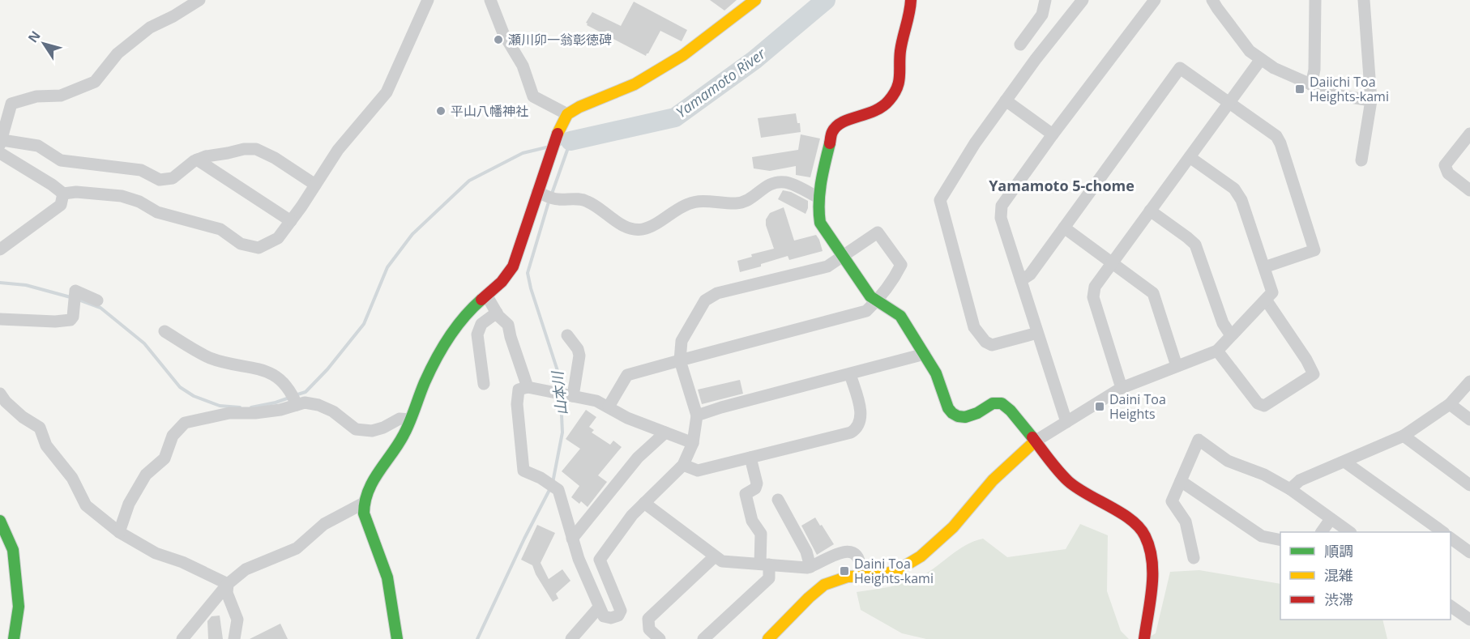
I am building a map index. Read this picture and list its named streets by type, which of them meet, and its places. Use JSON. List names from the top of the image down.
{
  "districts": ["Yamamoto 5-chome"],
  "water": ["Yamamoto River", "山本川"],
  "places": {
    "other": ["瀬川卯一翁彰徳碑", "平山八幡神社"],
    "transit": ["Daiichi Toa Heights-kami", "Daini Toa Heights", "Daini Toa Heights-kami"]
  },
  "legend": ["順調", "混雑", "渋滞"],
  "north": "top left"
}
